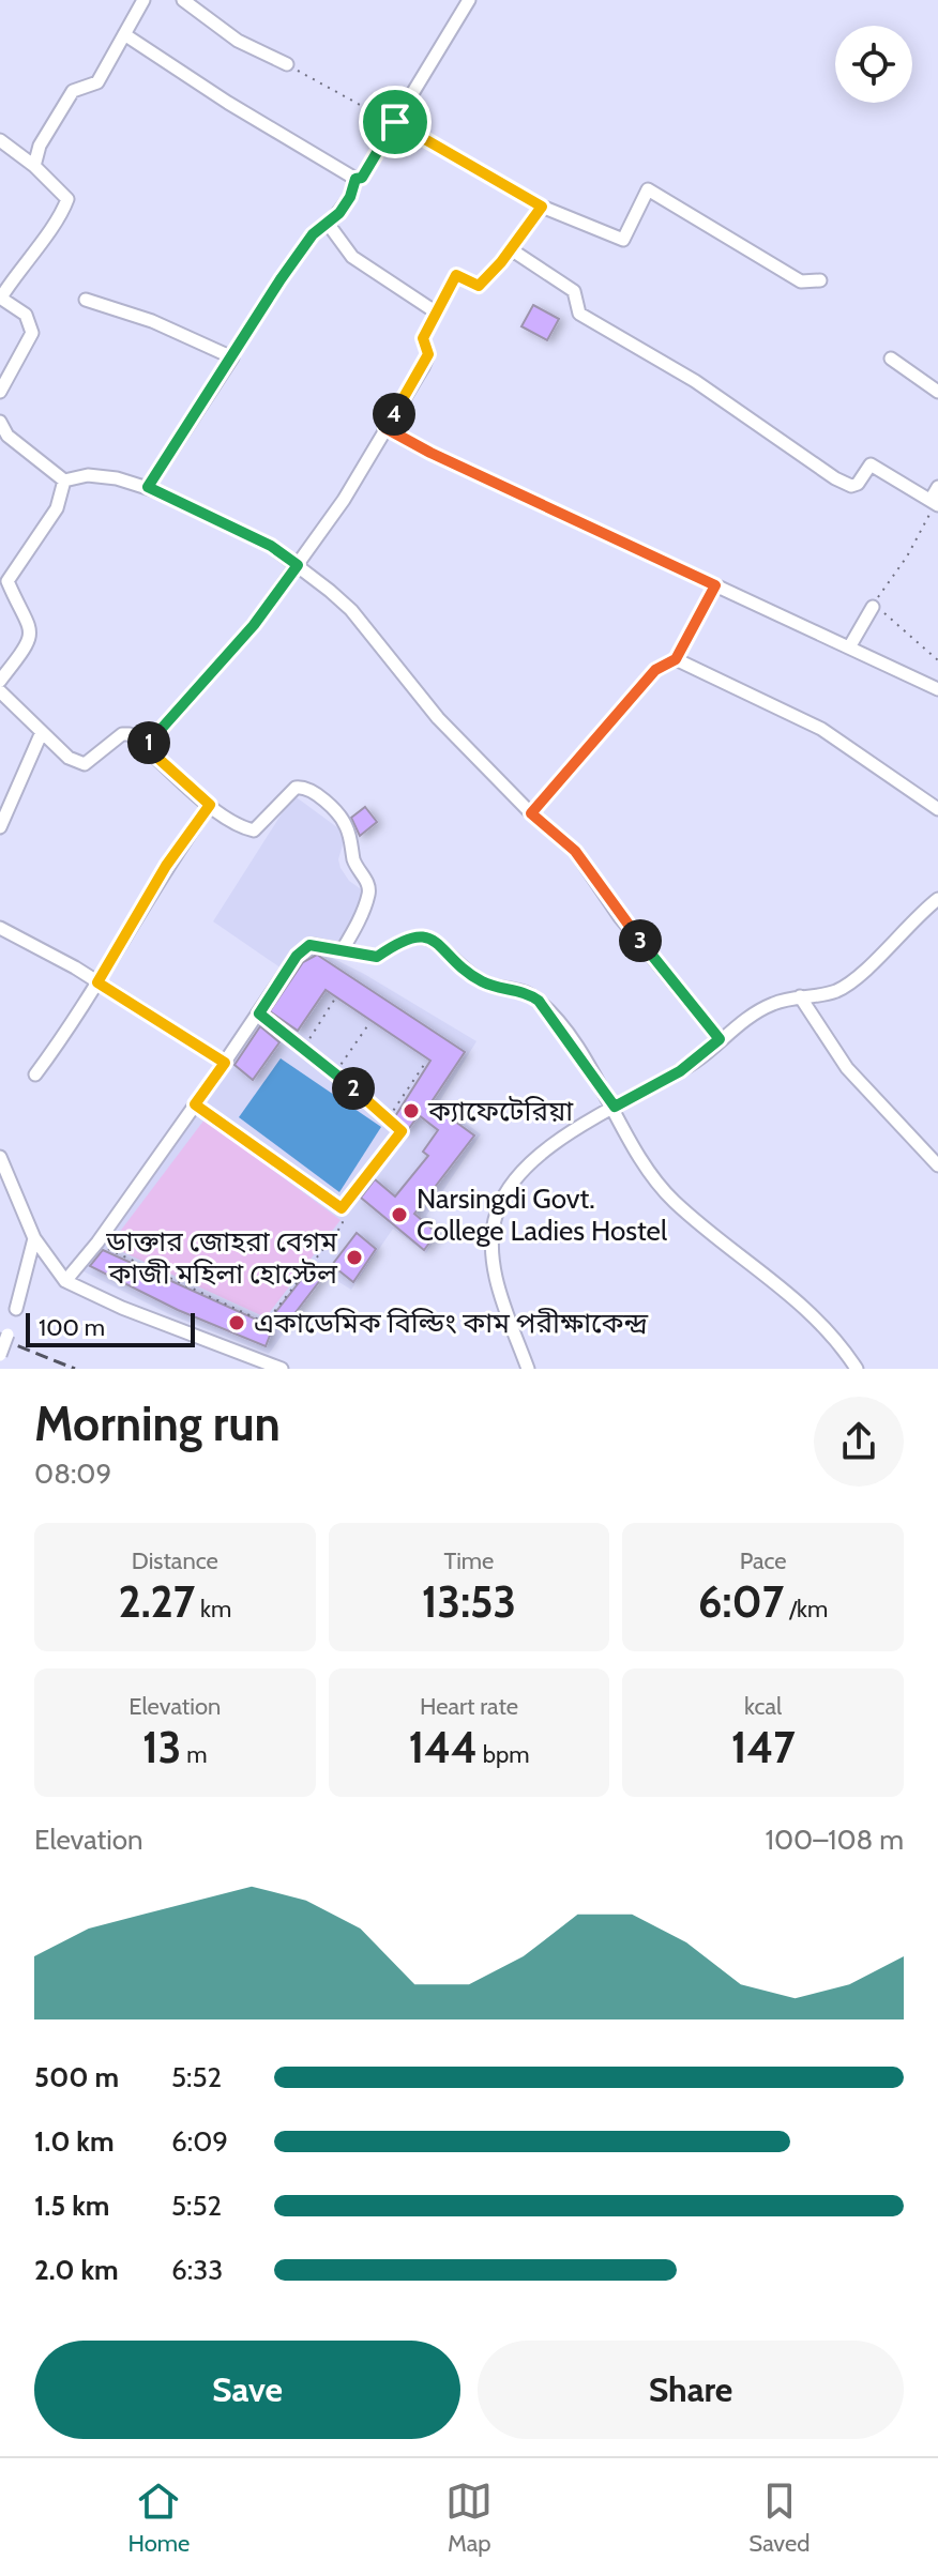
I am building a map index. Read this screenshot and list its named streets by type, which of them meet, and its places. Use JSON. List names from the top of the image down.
{
  "places": [
    "ক্যাফেটেরিয়া",
    "Narsingdi Govt. College Ladies Hostel",
    "ডাক্তার জোহরা বেগম কাজী মহিলা হোস্টেল",
    "একাডেমিক বিল্ডিং কাম পরীক্ষাকেন্দ্র"
  ],
  "scale_bar": "100 m",
  "page": {
    "pins": [
      "4",
      "1",
      "3",
      "2"
    ],
    "scale": "100 m",
    "heading": ["Morning run", "08:09"],
    "stats": [
      ["Distance", "2.27 km"],
      ["Time", "13:53"],
      ["Pace", "6:07 /km"],
      ["Elevation", "13 m"],
      ["Heart rate", "144 bpm"],
      ["kcal", "147"]
    ],
    "chart": ["Elevation", "100–108 m"],
    "list": [
      {
        "name": "500 m",
        "note": "5:52"
      },
      {
        "name": "1.0 km",
        "note": "6:09"
      },
      {
        "name": "1.5 km",
        "note": "5:52"
      },
      {
        "name": "2.0 km",
        "note": "6:33"
      }
    ],
    "buttons": ["Save", "Share"],
    "tabs": ["Home", "Map", "Saved"]
  }
}
